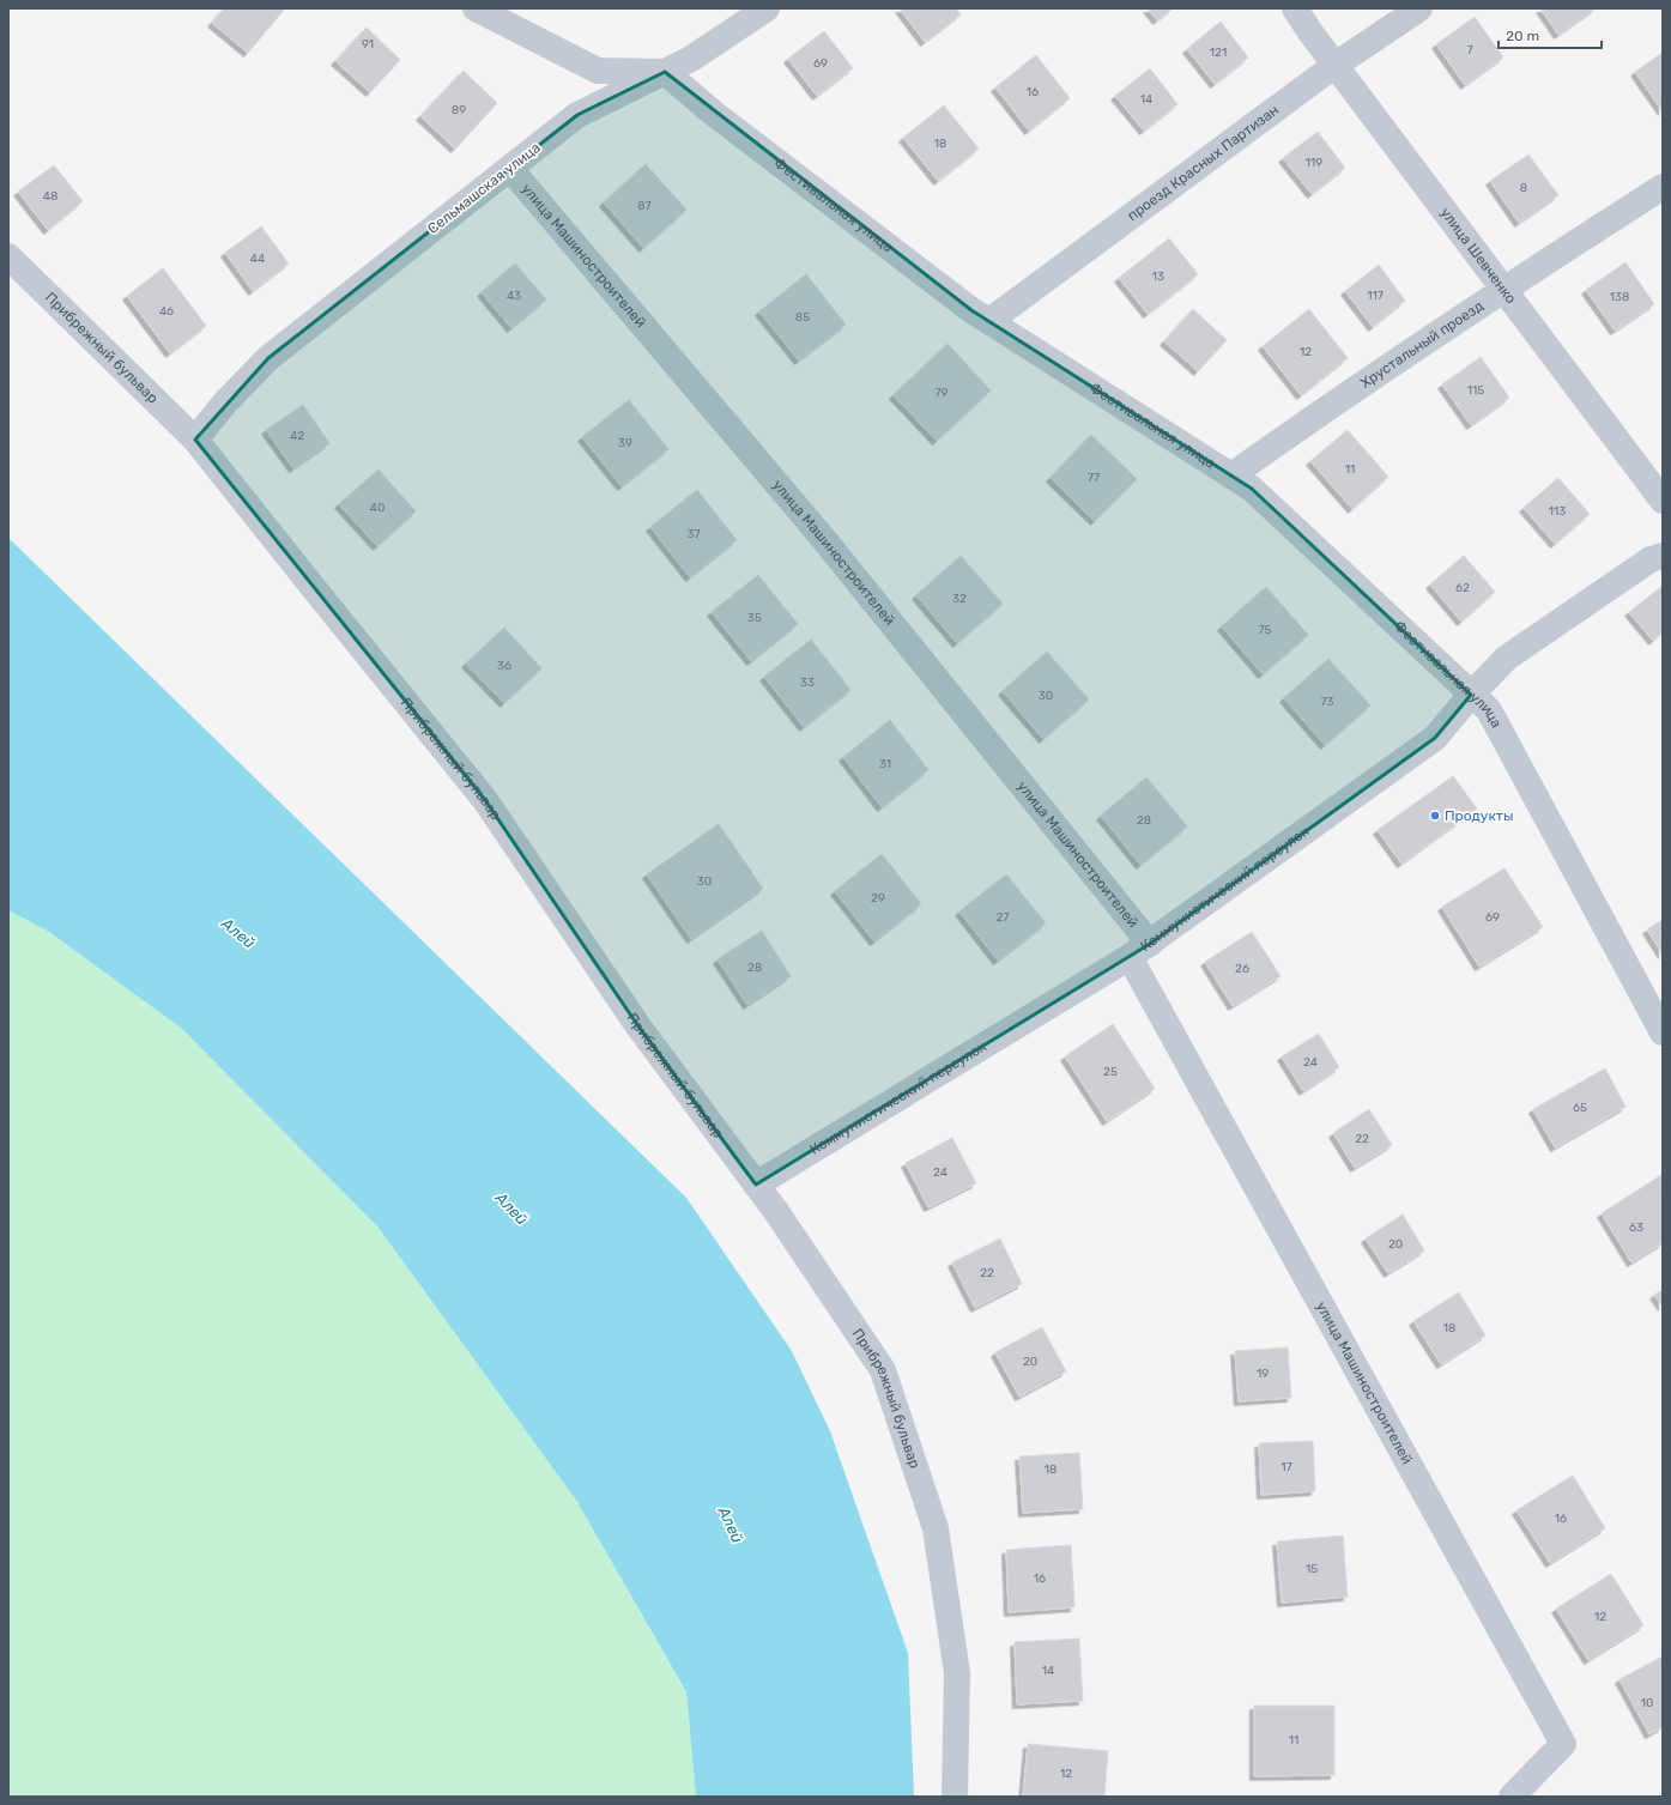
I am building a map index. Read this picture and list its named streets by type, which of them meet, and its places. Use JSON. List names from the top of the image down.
{
  "streets": {
    "street": [
      "проезд Красных Партизан",
      "Сельмашская улица",
      "Фестивальная улица",
      "улица Машиностроителей",
      "улица Шевченко",
      "Хрустальный проезд",
      "Прибрежный бульвар",
      "Коммунистический переулок"
    ]
  },
  "crossings": [
    ["проезд Красных Партизан", "Фестивальная улица"],
    ["проезд Красных Партизан", "улица Шевченко"],
    ["Сельмашская улица", "Фестивальная улица"],
    ["Сельмашская улица", "улица Машиностроителей"],
    ["Сельмашская улица", "Прибрежный бульвар"],
    ["Фестивальная улица", "Хрустальный проезд"],
    ["Фестивальная улица", "Коммунистический переулок"],
    ["улица Машиностроителей", "Коммунистический переулок"],
    ["улица Шевченко", "Хрустальный проезд"],
    ["Прибрежный бульвар", "Коммунистический переулок"]
  ],
  "water": ["Алей"],
  "places": ["Продукты"],
  "house_numbers": [
    "91",
    "7",
    "121",
    "69",
    "16",
    "14",
    "89",
    "18",
    "119",
    "8",
    "48",
    "87",
    "44",
    "13",
    "43",
    "117",
    "138",
    "46",
    "85",
    "12",
    "115",
    "79",
    "42",
    "39",
    "11",
    "77",
    "40",
    "113",
    "37",
    "62",
    "32",
    "35",
    "75",
    "36",
    "33",
    "30",
    "73",
    "31",
    "28",
    "30",
    "29",
    "27",
    "69",
    "28",
    "26",
    "24",
    "25",
    "65",
    "22",
    "24",
    "63",
    "20",
    "22",
    "18",
    "20",
    "19",
    "17",
    "18",
    "16",
    "15",
    "16",
    "12",
    "14",
    "10",
    "11",
    "12"
  ],
  "scale_bar": "20 m"
}
